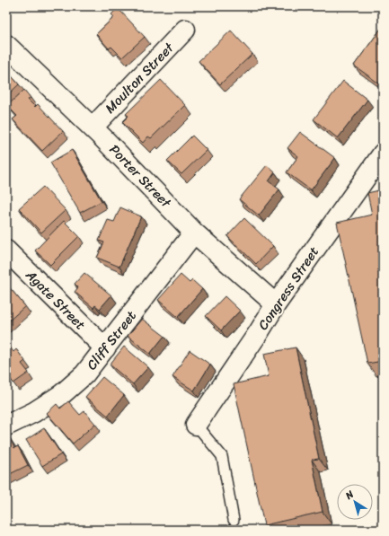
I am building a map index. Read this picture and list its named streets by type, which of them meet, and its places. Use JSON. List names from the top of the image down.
{
  "streets": {
    "street": [
      "Moulton Street",
      "Porter Street",
      "Congress Street",
      "Agate Street",
      "Cliff Street"
    ]
  },
  "crossings": [
    ["Moulton Street", "Porter Street"],
    ["Porter Street", "Congress Street"],
    ["Porter Street", "Cliff Street"],
    ["Agate Street", "Cliff Street"]
  ],
  "north": "top left"
}
